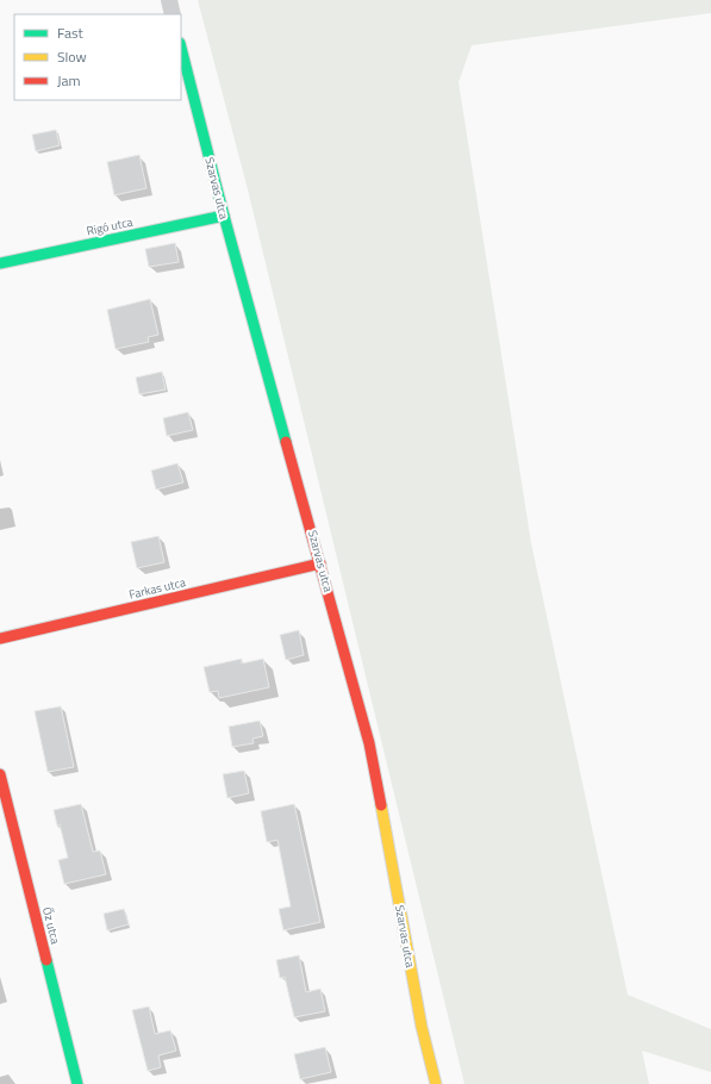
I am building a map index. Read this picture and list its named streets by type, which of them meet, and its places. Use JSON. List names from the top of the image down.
{
  "streets": {
    "street": [
      "Szarvas utca",
      "Rigó utca",
      "Farkas utca",
      "Őz utca"
    ]
  },
  "crossings": [
    ["Szarvas utca", "Rigó utca"],
    ["Szarvas utca", "Farkas utca"]
  ],
  "legend": ["Fast", "Slow", "Jam"]
}
